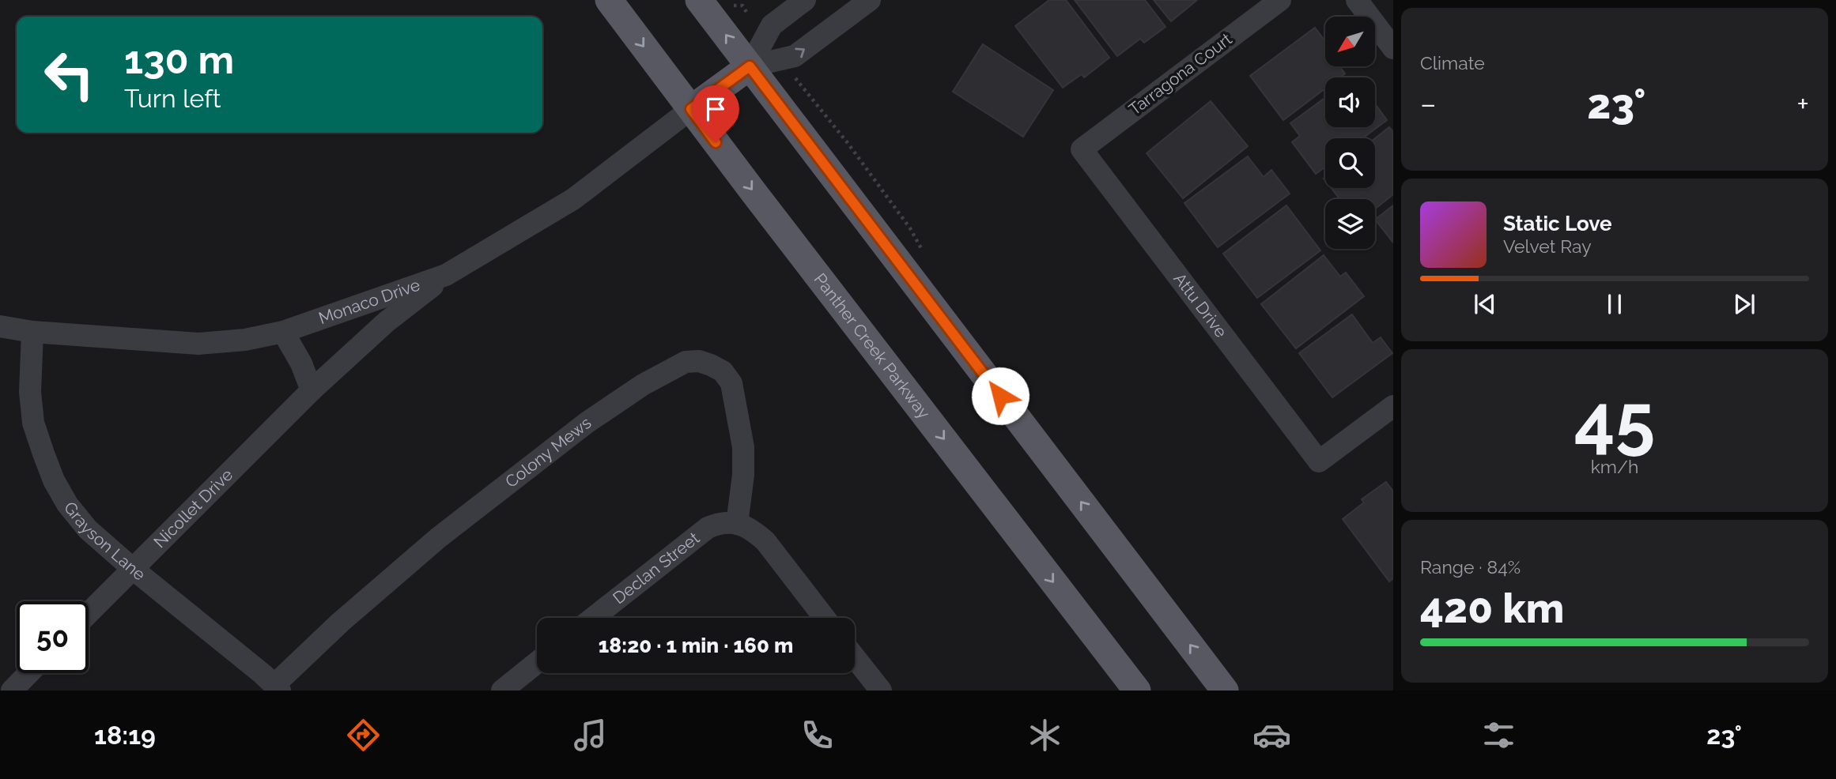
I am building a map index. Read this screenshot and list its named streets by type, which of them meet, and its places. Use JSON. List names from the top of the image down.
{
  "streets": {
    "main road": ["Panther Creek Parkway"],
    "street": [
      "Tarragona Court",
      "Monaco Drive",
      "Attu Drive",
      "Colony Mews",
      "Nicollet Drive",
      "Grayson Lane",
      "Declan Street"
    ]
  },
  "crossings": [
    ["Tarragona Court", "Attu Drive"],
    ["Monaco Drive", "Panther Creek Parkway"],
    ["Monaco Drive", "Nicollet Drive"],
    ["Monaco Drive", "Grayson Lane"],
    ["Colony Mews", "Grayson Lane"],
    ["Colony Mews", "Declan Street"],
    ["Nicollet Drive", "Grayson Lane"]
  ],
  "north": "bottom left",
  "page": {
    "tile": [
      "Climate",
      ["45", "km/h"],
      ["Range · 84%", "420 km"]
    ],
    "turn": ["130 m", "Turn left"],
    "heat": ["−", "23°", "+"],
    "song": ["Static Love", "Velvet Ray"],
    "limit": "50",
    "trip": "18:20 · 1 min · 160 m",
    "tabs": ["18:19", "23°"]
  }
}
